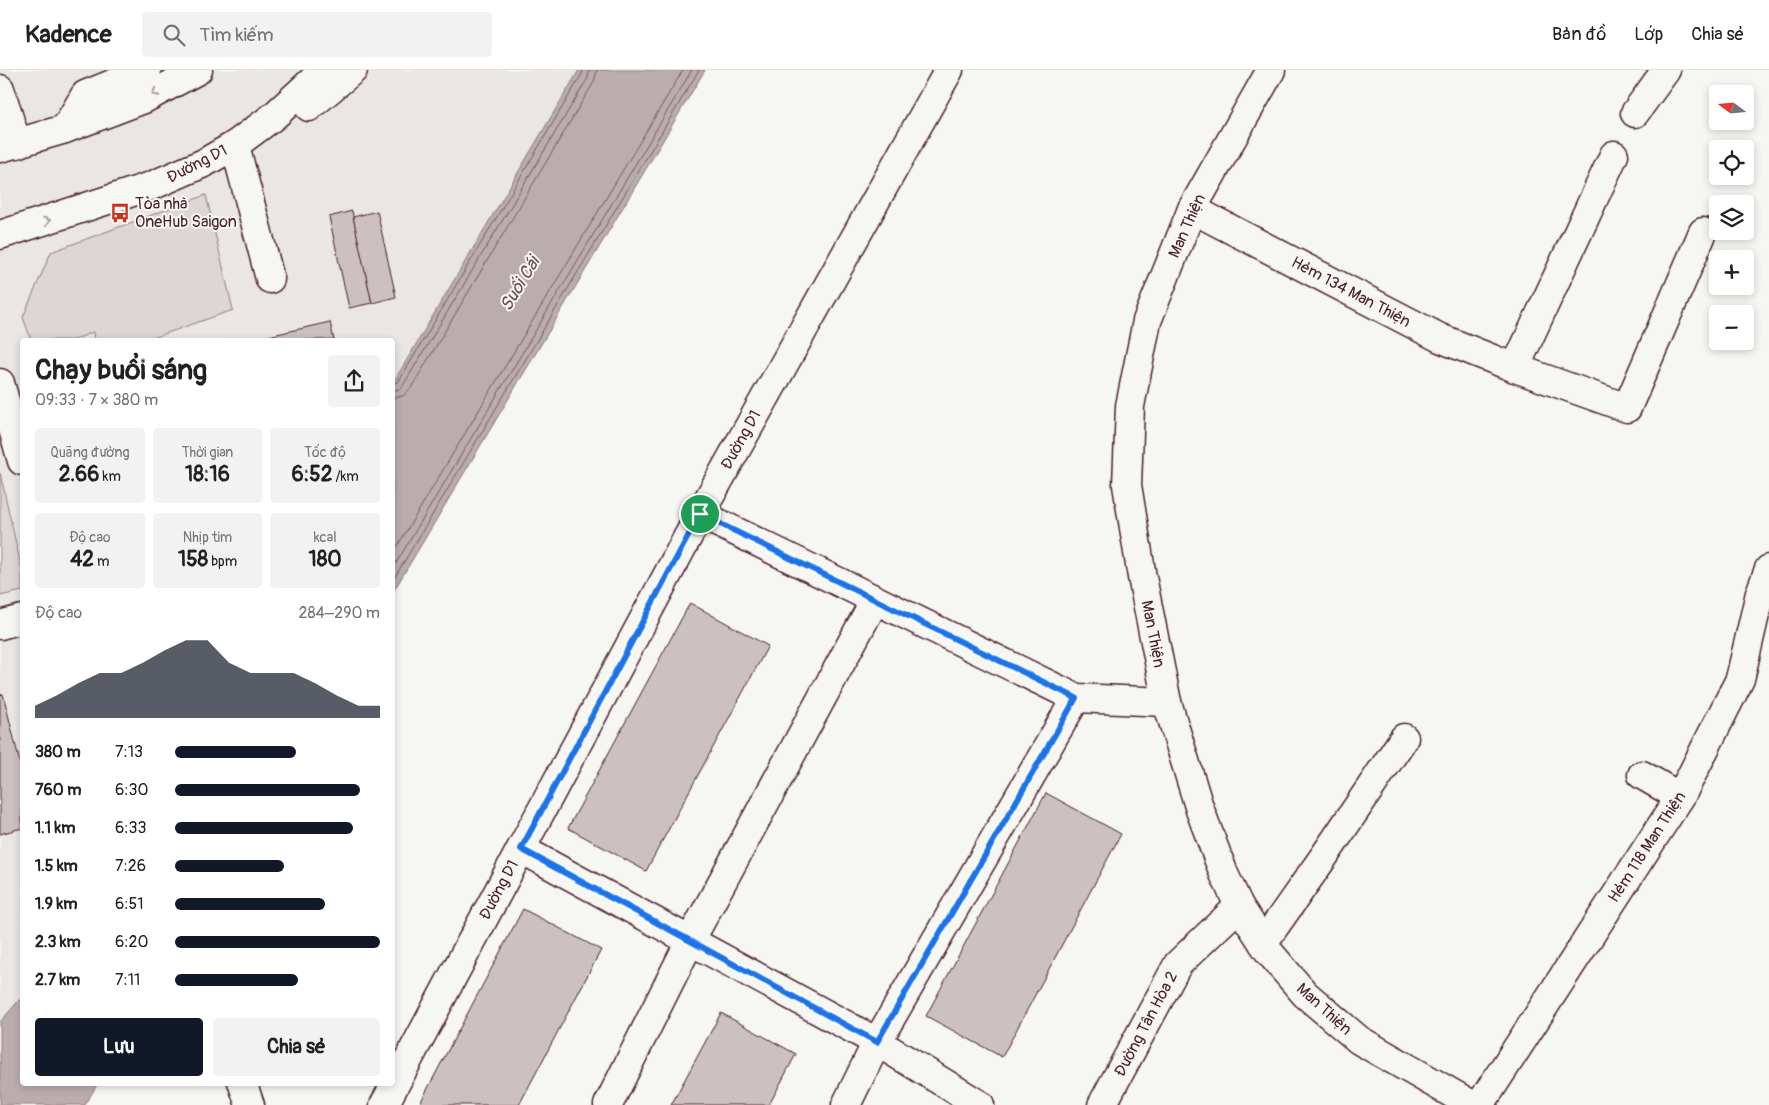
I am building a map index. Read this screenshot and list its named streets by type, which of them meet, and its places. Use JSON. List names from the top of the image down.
{
  "streets": {
    "street": [
      "Đường D1",
      "Man Thiện",
      "Hẻm 134 Man Thiện",
      "Hẻm 118 Man Thiện",
      "Đường Tân Hòa 2"
    ]
  },
  "crossings": [
    ["Man Thiện", "Hẻm 134 Man Thiện"],
    ["Man Thiện", "Đường Tân Hòa 2"]
  ],
  "water": ["Suối Cái"],
  "places": {
    "bus stop": ["Tòa nhà OneHub Saigon"]
  },
  "north": "left",
  "page": {
    "header": "Kadence",
    "search": "Tìm kiếm",
    "nav": ["Bản đồ", "Lớp", "Chia sẻ"],
    "map_buttons": ["+", "−"],
    "heading": ["Chạy buổi sáng", "09:33 · 7 × 380 m"],
    "stats": [
      ["Quãng đường", "2.66 km"],
      ["Thời gian", "18:16"],
      ["Tốc độ", "6:52 /km"],
      ["Độ cao", "42 m"],
      ["Nhịp tim", "158 bpm"],
      ["kcal", "180"]
    ],
    "chart": ["Độ cao", "284–290 m"],
    "list": [
      {
        "name": "380 m",
        "note": "7:13"
      },
      {
        "name": "760 m",
        "note": "6:30"
      },
      {
        "name": "1.1 km",
        "note": "6:33"
      },
      {
        "name": "1.5 km",
        "note": "7:26"
      },
      {
        "name": "1.9 km",
        "note": "6:51"
      },
      {
        "name": "2.3 km",
        "note": "6:20"
      },
      {
        "name": "2.7 km",
        "note": "7:11"
      }
    ],
    "buttons": ["Lưu", "Chia sẻ"]
  }
}
